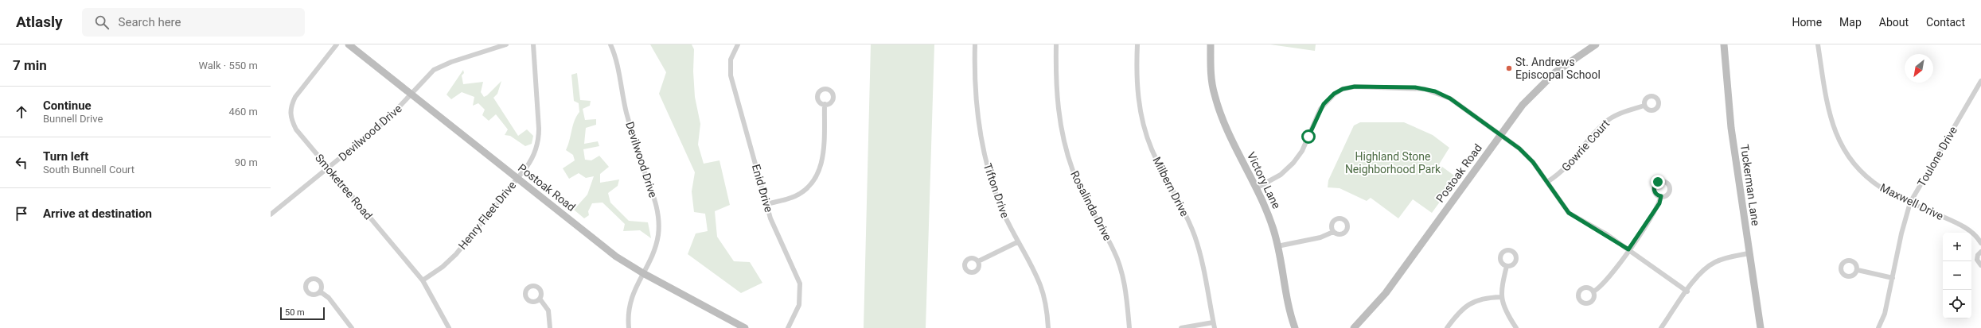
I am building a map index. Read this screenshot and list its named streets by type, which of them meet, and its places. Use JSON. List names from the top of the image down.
{
  "streets": {
    "street": [
      "Devilwood Drive",
      "Gowrie Court",
      "Toulone Drive",
      "Postoak Road",
      "Victory Lane",
      "Tuckerman Lane",
      "Smoketree Road",
      "Milbern Drive",
      "Enid Drive",
      "Tifton Drive",
      "Maxwell Drive",
      "Rosalinda Drive",
      "Henry Fleet Drive"
    ]
  },
  "crossings": [
    ["Devilwood Drive", "Postoak Road"],
    ["Devilwood Drive", "Smoketree Road"],
    ["Toulone Drive", "Maxwell Drive"],
    ["Postoak Road", "Henry Fleet Drive"],
    ["Smoketree Road", "Henry Fleet Drive"]
  ],
  "parks": ["Highland Stone Neighborhood Park"],
  "places": ["St. Andrews Episcopal School"],
  "scale_bar": "50 m",
  "north": "bottom left",
  "page": {
    "header": "Atlasly",
    "search": "Search here",
    "nav": [
      "Home",
      "Map",
      "About",
      "Contact"
    ],
    "heading": ["7 min", "Walk · 550 m"],
    "list": [
      ["Continue", "Bunnell Drive", "460 m"],
      ["Turn left", "South Bunnell Court", "90 m"],
      "Arrive at destination"
    ],
    "map_buttons": ["+", "−"],
    "scale": "50 m"
  }
}
